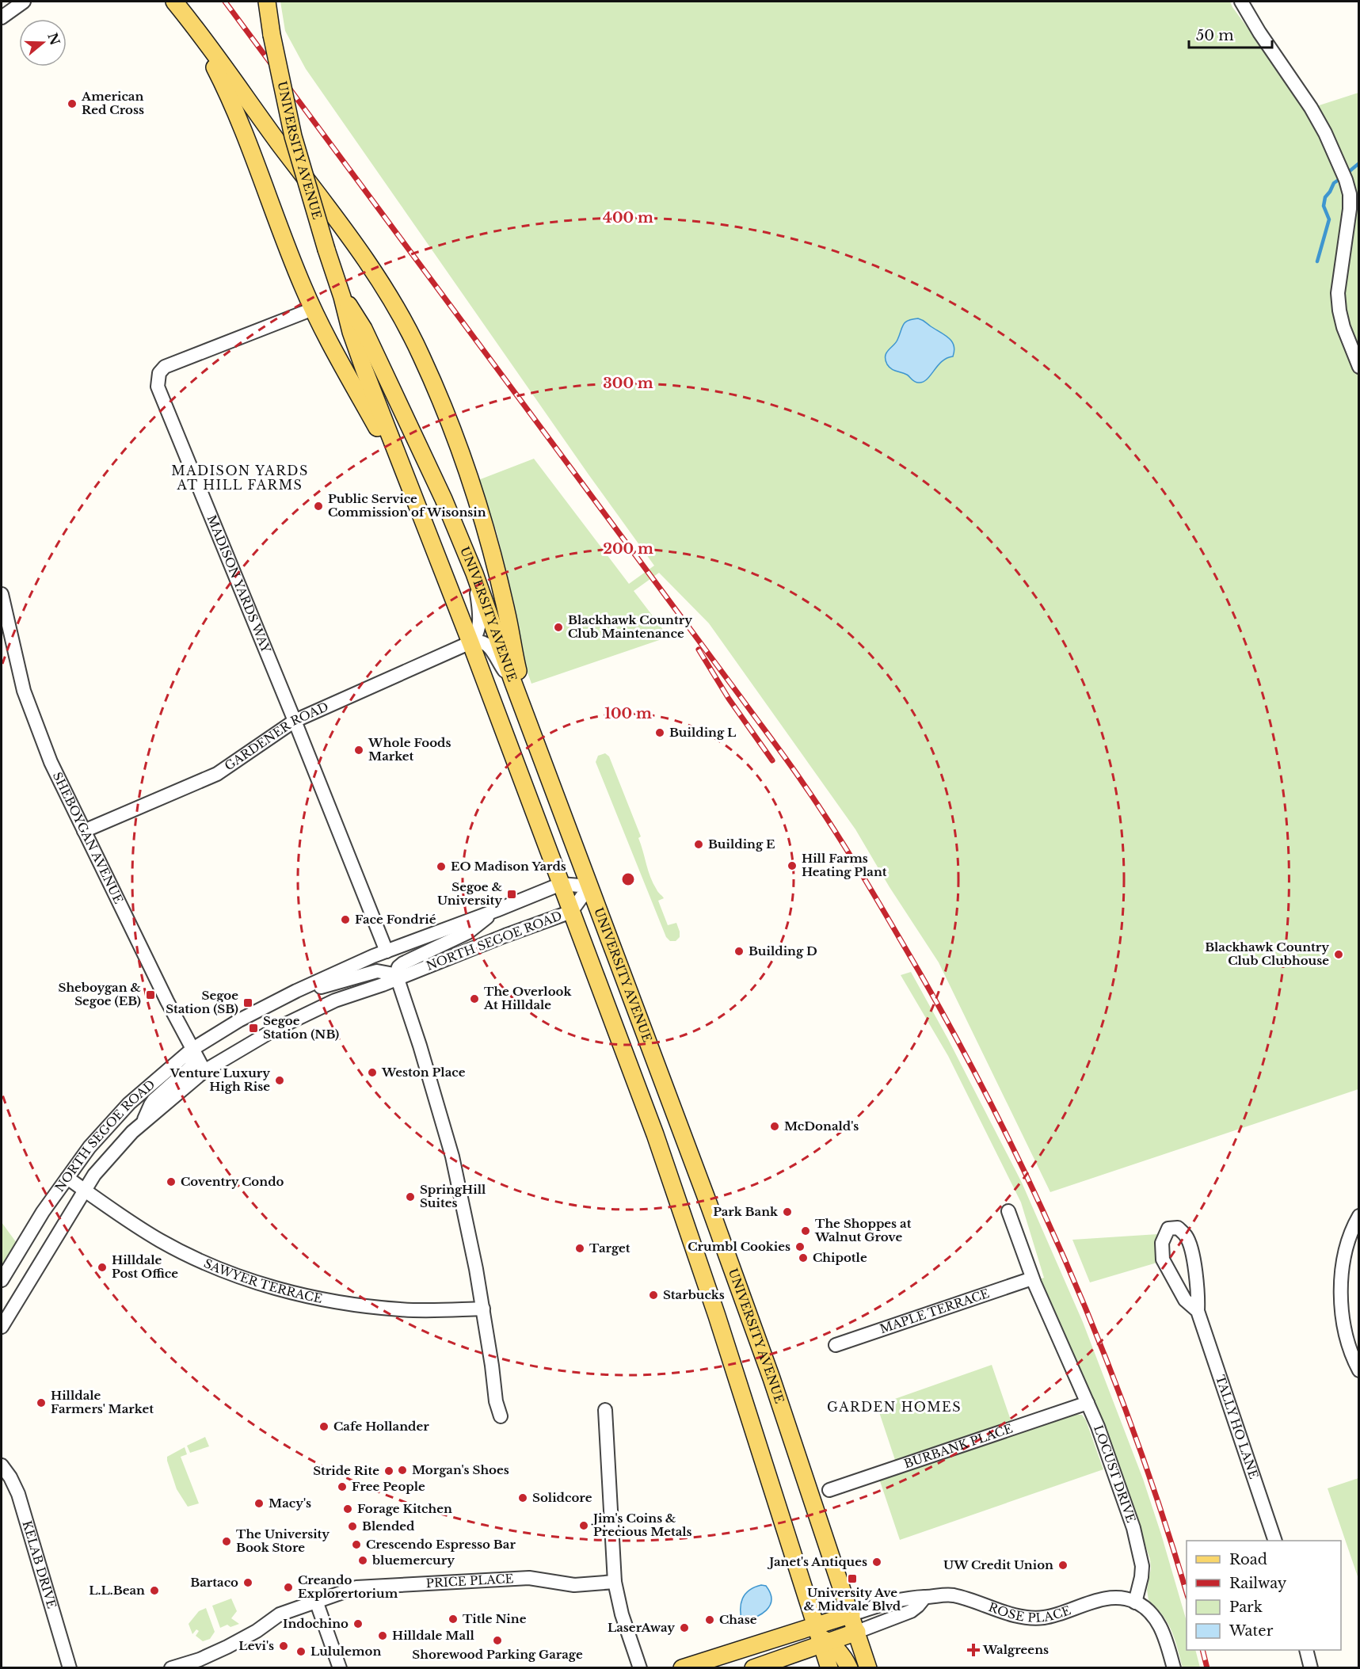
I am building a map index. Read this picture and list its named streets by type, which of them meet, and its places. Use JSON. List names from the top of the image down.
{
  "streets": {
    "main road": ["UNIVERSITY AVENUE"],
    "street": [
      "MADISON YARDS WAY",
      "GARDENER ROAD",
      "SHEBOYGAN AVENUE",
      "NORTH SEGOE ROAD",
      "SAWYER TERRACE",
      "MAPLE TERRACE",
      "TALLY HO LANE",
      "BURBANK PLACE",
      "LOCUST DRIVE",
      "KELAB DRIVE",
      "PRICE PLACE",
      "ROSE PLACE"
    ]
  },
  "crossings": [
    ["UNIVERSITY AVENUE", "GARDENER ROAD"],
    ["UNIVERSITY AVENUE", "NORTH SEGOE ROAD"],
    ["UNIVERSITY AVENUE", "ROSE PLACE"],
    ["MADISON YARDS WAY", "GARDENER ROAD"],
    ["MADISON YARDS WAY", "NORTH SEGOE ROAD"],
    ["GARDENER ROAD", "SHEBOYGAN AVENUE"],
    ["SHEBOYGAN AVENUE", "NORTH SEGOE ROAD"],
    ["NORTH SEGOE ROAD", "SAWYER TERRACE"],
    ["MAPLE TERRACE", "LOCUST DRIVE"],
    ["BURBANK PLACE", "LOCUST DRIVE"],
    ["LOCUST DRIVE", "ROSE PLACE"]
  ],
  "districts": ["MADISON YARDS AT HILL FARMS", "GARDEN HOMES"],
  "places": {
    "other": [
      "American Red Cross",
      "Public Service Commission of Wisonsin",
      "Blackhawk Country Club Maintenance",
      "Building L",
      "Whole Foods Market",
      "Building E",
      "Hill Farms Heating Plant",
      "EO Madison Yards",
      "Face Fondrié",
      "Building D",
      "Blackhawk Country Club Clubhouse",
      "The Overlook At Hilldale",
      "Weston Place",
      "Venture Luxury High Rise",
      "McDonald's",
      "Coventry Condo",
      "SpringHill Suites",
      "Park Bank",
      "The Shoppes at Walnut Grove",
      "Crumbl Cookies",
      "Target",
      "Chipotle",
      "Hilldale Post Office",
      "Starbucks",
      "Hilldale Farmers' Market",
      "Cafe Hollander",
      "Morgan's Shoes",
      "Stride Rite",
      "Free People",
      "Solidcore",
      "Macy's",
      "Forage Kitchen",
      "Jim's Coins & Precious Metals",
      "Blended",
      "The University Book Store",
      "Crescendo Espresso Bar",
      "bluemercury",
      "Janet's Antiques",
      "UW Credit Union",
      "Bartaco",
      "Creando Explorertorium",
      "L.L.Bean",
      "Title Nine",
      "Chase",
      "Indochino",
      "LaserAway",
      "Hilldale Mall",
      "Shorewood Parking Garage",
      "Levi's",
      "Lululemon"
    ],
    "transit": [
      "Segoe & University",
      "Sheboygan & Segoe (EB)",
      "Segoe Station (SB)",
      "Segoe Station (NB)",
      "University Ave & Midvale Blvd"
    ],
    "health": ["Walgreens"]
  },
  "legend": [
    "Road",
    "Railway",
    "Park",
    "Water"
  ],
  "scale_bar": "50 m",
  "north": "right",
  "rings": [
    "400 m",
    "300 m",
    "200 m",
    "100 m"
  ]
}
